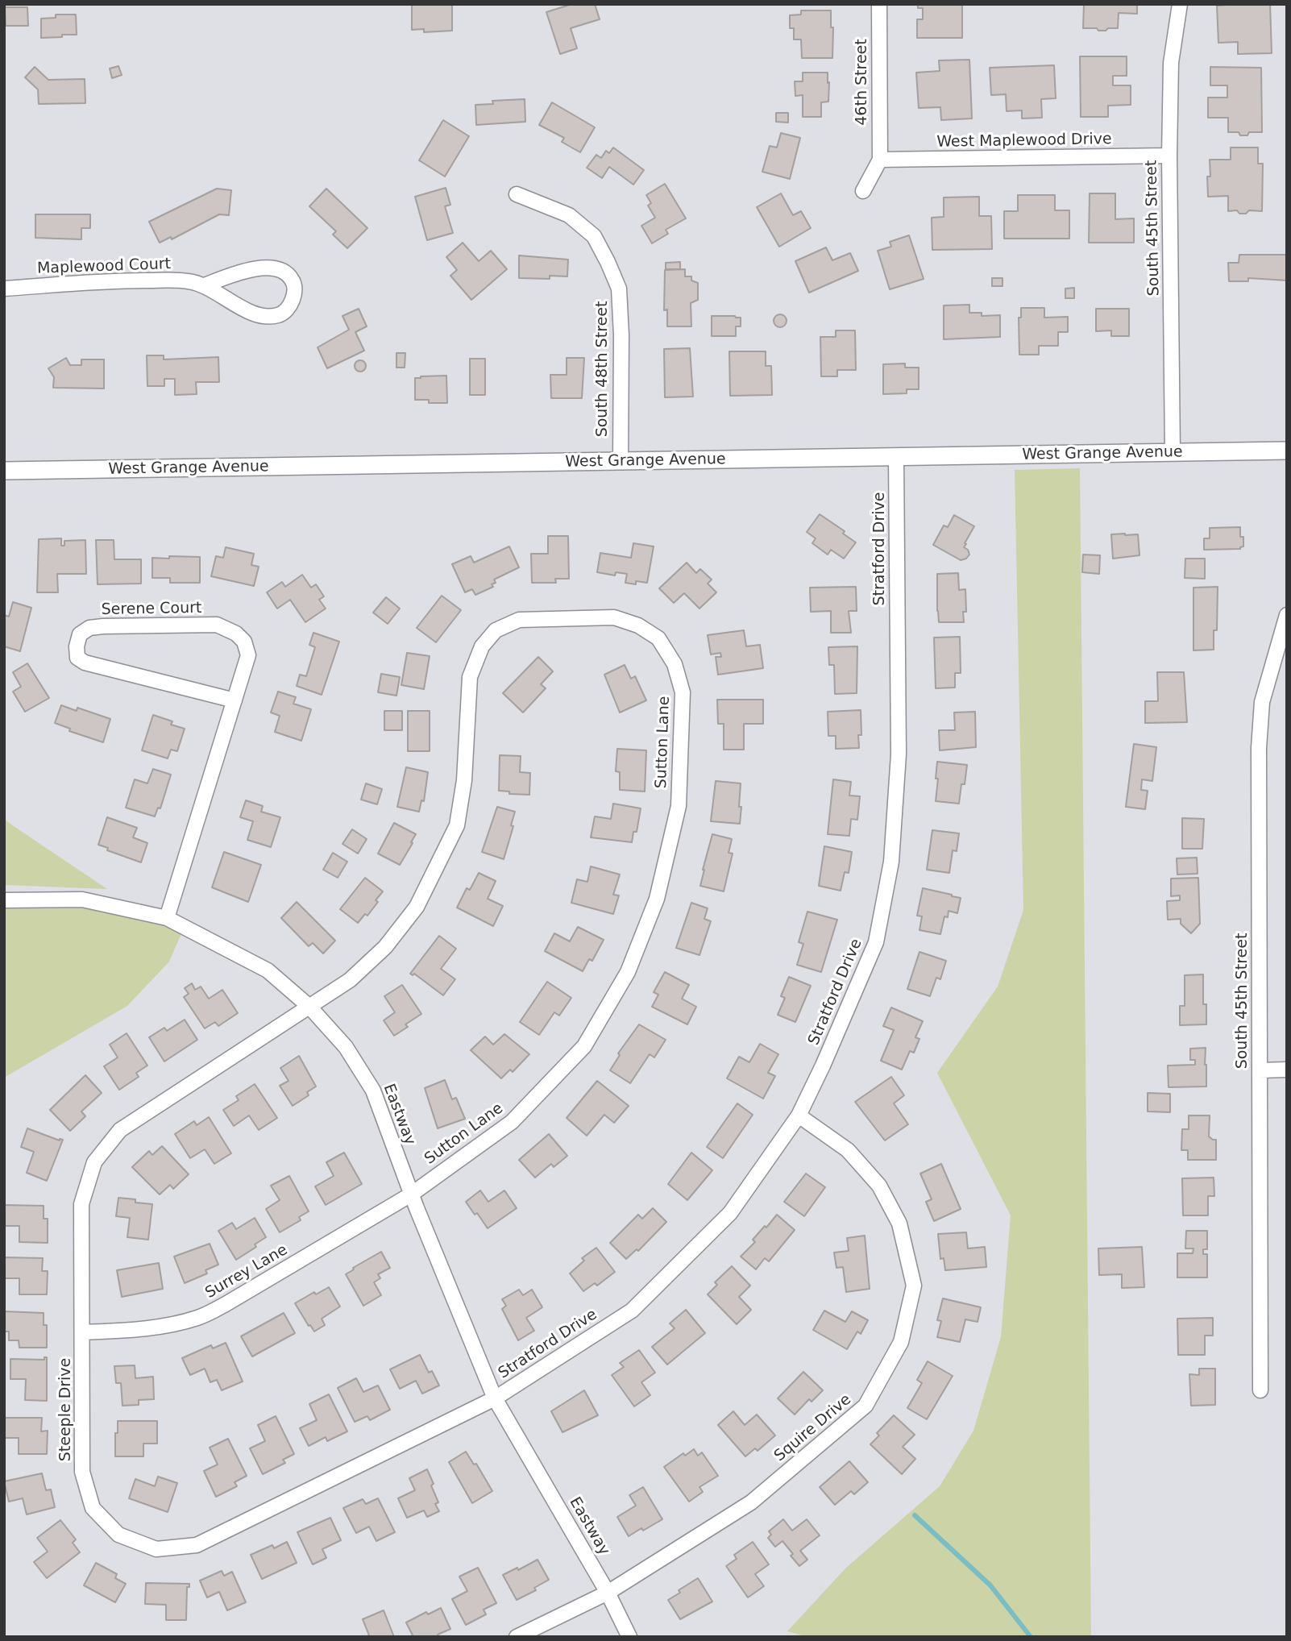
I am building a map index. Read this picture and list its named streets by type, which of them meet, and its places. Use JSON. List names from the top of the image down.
{
  "streets": {
    "street": [
      "46th Street",
      "West Maplewood Drive",
      "South 45th Street",
      "Maplewood Court",
      "South 48th Street",
      "West Grange Avenue",
      "Stratford Drive",
      "Serene Court",
      "Sutton Lane",
      "Eastway",
      "Surrey Lane",
      "Steeple Drive",
      "Squire Drive"
    ]
  },
  "crossings": [
    ["46th Street", "West Maplewood Drive"],
    ["West Maplewood Drive", "South 45th Street"],
    ["South 45th Street", "West Grange Avenue"],
    ["South 48th Street", "West Grange Avenue"],
    ["West Grange Avenue", "Stratford Drive"],
    ["Stratford Drive", "Eastway"],
    ["Stratford Drive", "Steeple Drive"],
    ["Stratford Drive", "Squire Drive"],
    ["Serene Court", "Eastway"],
    ["Sutton Lane", "Eastway"],
    ["Sutton Lane", "Surrey Lane"],
    ["Sutton Lane", "Steeple Drive"],
    ["Eastway", "Surrey Lane"],
    ["Eastway", "Steeple Drive"],
    ["Eastway", "Squire Drive"],
    ["Surrey Lane", "Steeple Drive"]
  ]
}
